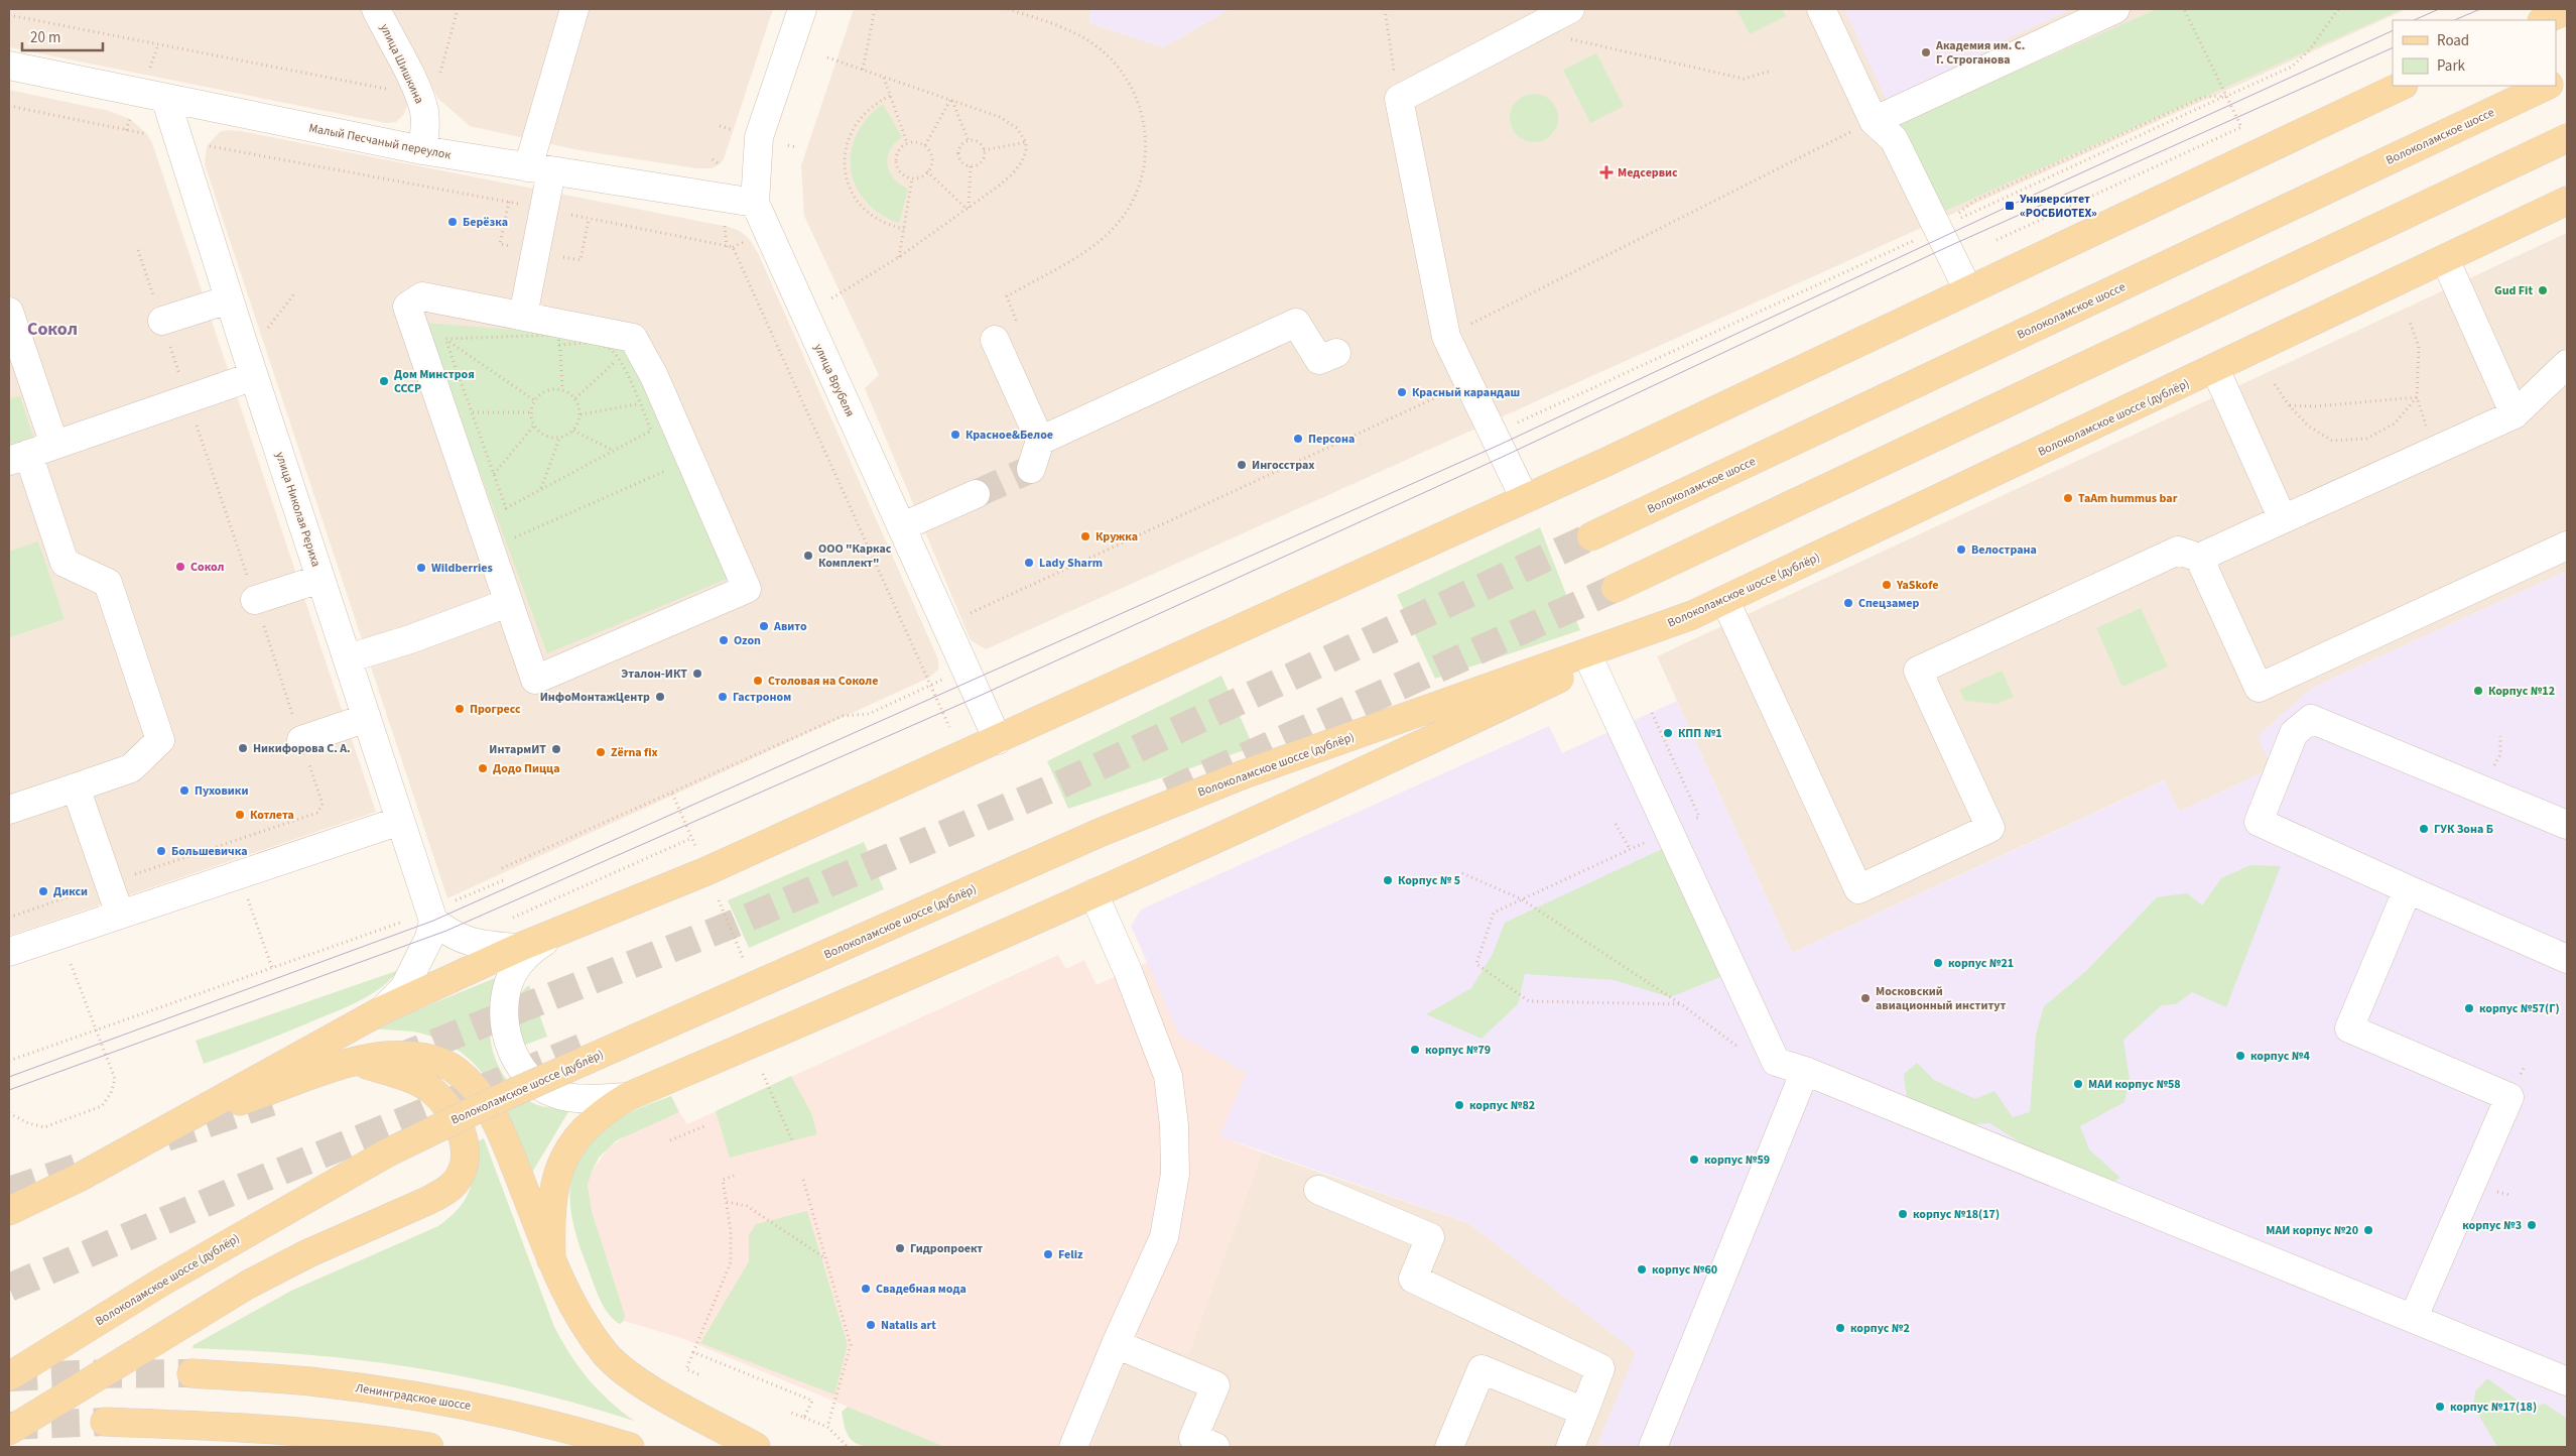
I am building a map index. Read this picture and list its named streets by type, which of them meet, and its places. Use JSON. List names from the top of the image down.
{
  "streets": {
    "main road": ["Волоколамское шоссе", "Волоколамское шоссе (дублёр)", "Ленинградское шоссе"],
    "street": [
      "улица Шишкина",
      "Малый Песчаный переулок",
      "улица Врубеля",
      "улица Николая Рериха"
    ]
  },
  "crossings": [
    ["улица Шишкина", "Малый Песчаный переулок"],
    ["Малый Песчаный переулок", "улица Врубеля"],
    ["Малый Песчаный переулок", "улица Николая Рериха"]
  ],
  "districts": ["Сокол"],
  "places": {
    "other": [
      "Академия им. С. Г. Строганова",
      "Берёзка",
      "Gud Fit",
      "Дом Минстроя СССР",
      "Красный карандаш",
      "Красное&Белое",
      "Персона",
      "Ингосстрах",
      "TaAm hummus bar",
      "Кружка",
      "Велострана",
      "ООО \"Каркас Комплект\"",
      "Lady Sharm",
      "Сокол",
      "Wildberries",
      "YaSkofe",
      "Спецзамер",
      "Авито",
      "Ozon",
      "Эталон-ИКТ",
      "Столовая на Соколе",
      "Корпус №12",
      "ИнфоМонтажЦентр",
      "Гастроном",
      "Прогресс",
      "КПП №1",
      "Никифорова С. А.",
      "ИнтармИТ",
      "Zёrna fix",
      "Додо Пицца",
      "Пуховики",
      "Котлета",
      "ГУК Зона Б",
      "Большевичка",
      "Корпус № 5",
      "Дикси",
      "корпус №21",
      "Московский авиационный институт",
      "корпус №57(Г)",
      "корпус №79",
      "корпус №4",
      "МАИ корпус №58",
      "корпус №82",
      "корпус №59",
      "корпус №18(17)",
      "корпус №3",
      "МАИ корпус №20",
      "Гидропроект",
      "Feliz",
      "корпус №60",
      "Свадебная мода",
      "Natalis art",
      "корпус №2",
      "корпус №17(18)"
    ],
    "health": ["Медсервис"],
    "transit": ["Университет «РОСБИОТЕХ»"]
  },
  "legend": ["Road", "Park"],
  "scale_bar": "20 m"
}
